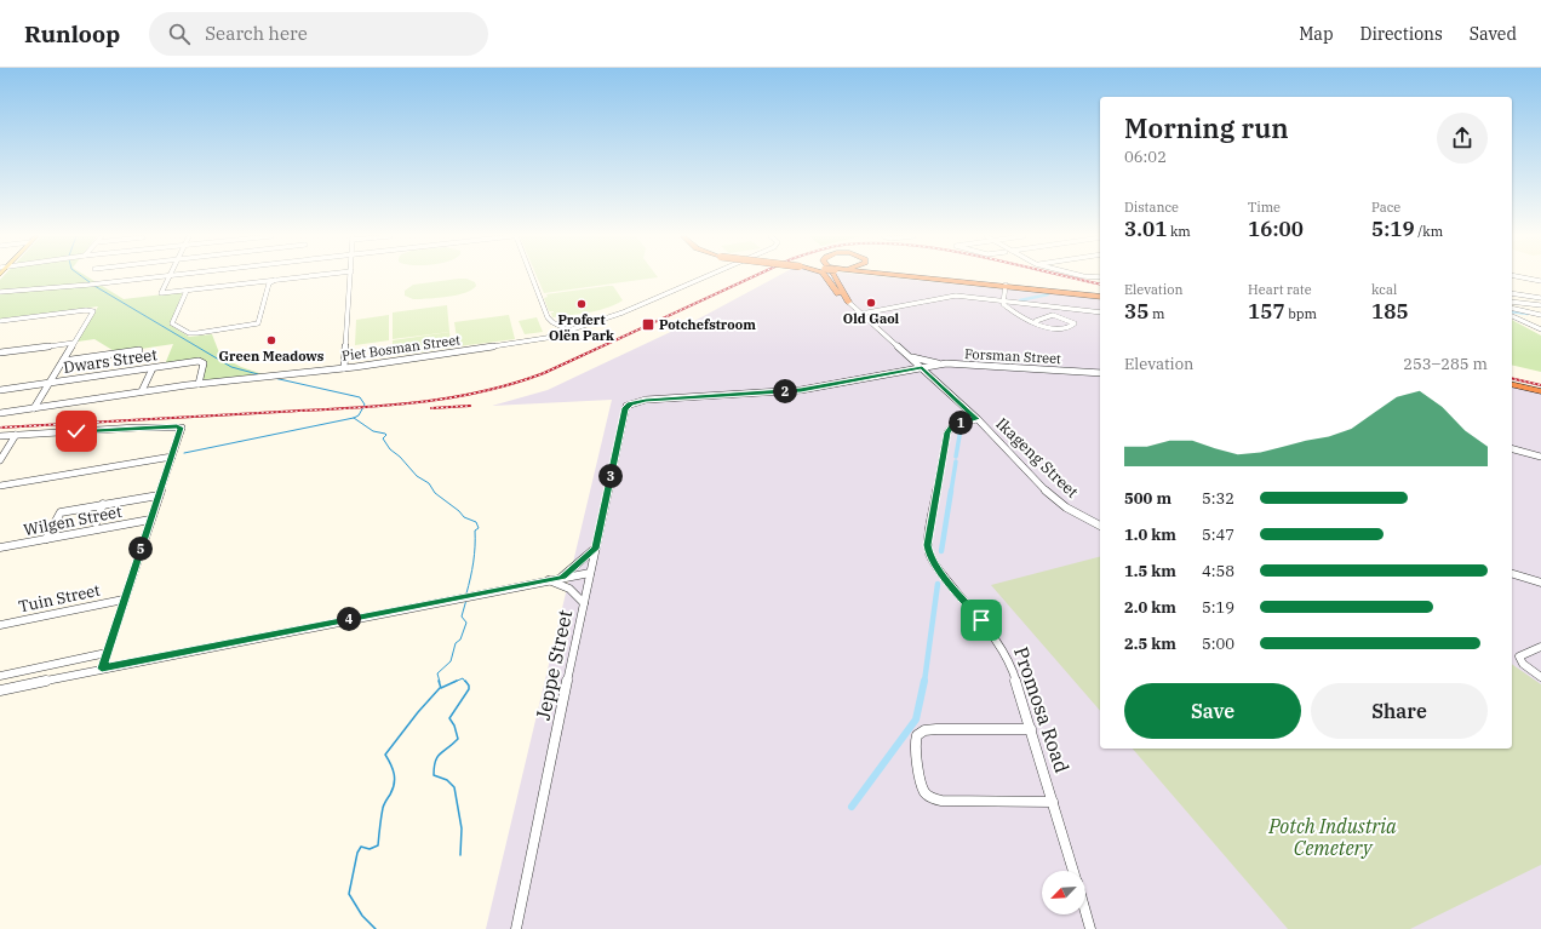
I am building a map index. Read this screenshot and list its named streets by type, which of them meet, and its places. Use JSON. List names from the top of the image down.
{
  "streets": {
    "street": [
      "Piet Bosman Street",
      "Forsman Street",
      "Dwars Street",
      "Ikageng Street",
      "Wilgen Street",
      "Tuin Street",
      "Jeppe Street",
      "Promosa Road"
    ]
  },
  "crossings": [
    ["Piet Bosman Street", "Dwars Street"],
    ["Forsman Street", "Ikageng Street"],
    ["Forsman Street", "Jeppe Street"],
    ["Ikageng Street", "Promosa Road"]
  ],
  "parks": ["Potch Industria Cemetery"],
  "places": {
    "other": ["Old Gaol", "Profert Olën Park", "Green Meadows"],
    "transit": ["Potchefstroom"]
  },
  "north": "bottom left",
  "page": {
    "header": "Runloop",
    "search": "Search here",
    "nav": ["Map", "Directions", "Saved"],
    "heading": ["Morning run", "06:02"],
    "stats": [
      ["Distance", "3.01 km"],
      ["Time", "16:00"],
      ["Pace", "5:19 /km"],
      ["Elevation", "35 m"],
      ["Heart rate", "157 bpm"],
      ["kcal", "185"]
    ],
    "chart": ["Elevation", "253–285 m"],
    "pins": [
      "2",
      "1",
      "3",
      "5",
      "4"
    ],
    "list": [
      {
        "name": "500 m",
        "note": "5:32"
      },
      {
        "name": "1.0 km",
        "note": "5:47"
      },
      {
        "name": "1.5 km",
        "note": "4:58"
      },
      {
        "name": "2.0 km",
        "note": "5:19"
      },
      {
        "name": "2.5 km",
        "note": "5:00"
      }
    ],
    "buttons": ["Save", "Share"]
  }
}
